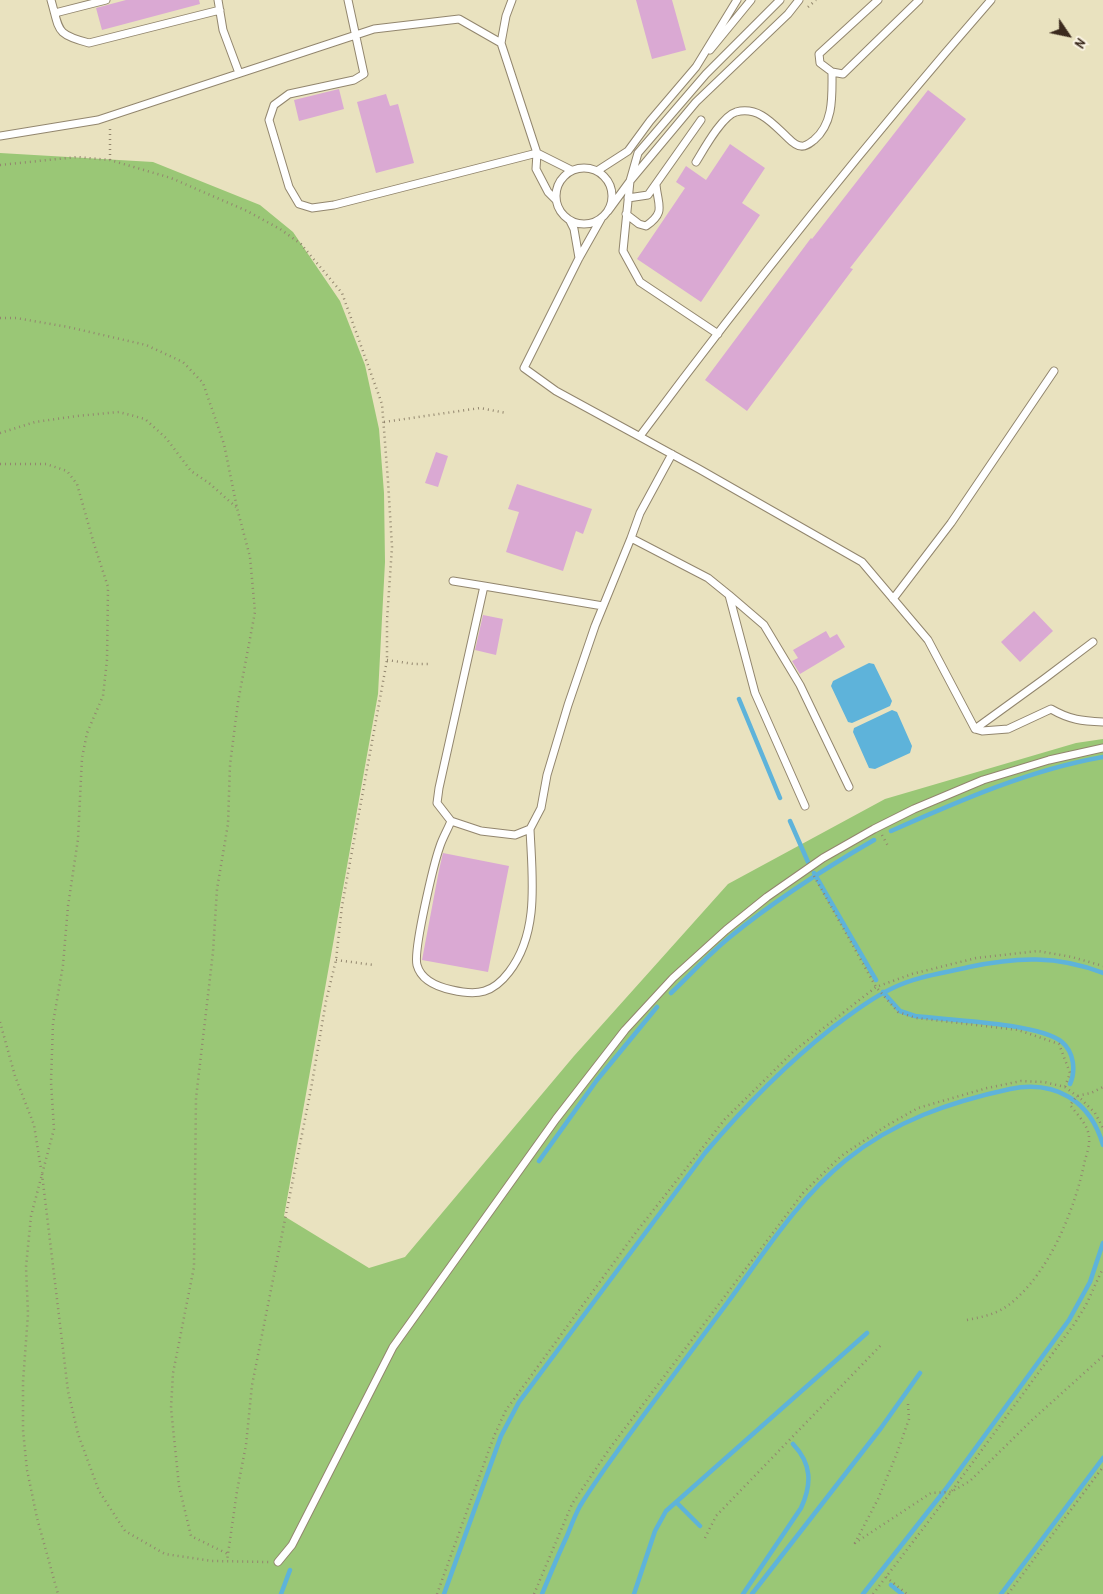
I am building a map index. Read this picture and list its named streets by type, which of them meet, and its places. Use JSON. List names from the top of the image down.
{
  "north": "bottom right"
}
